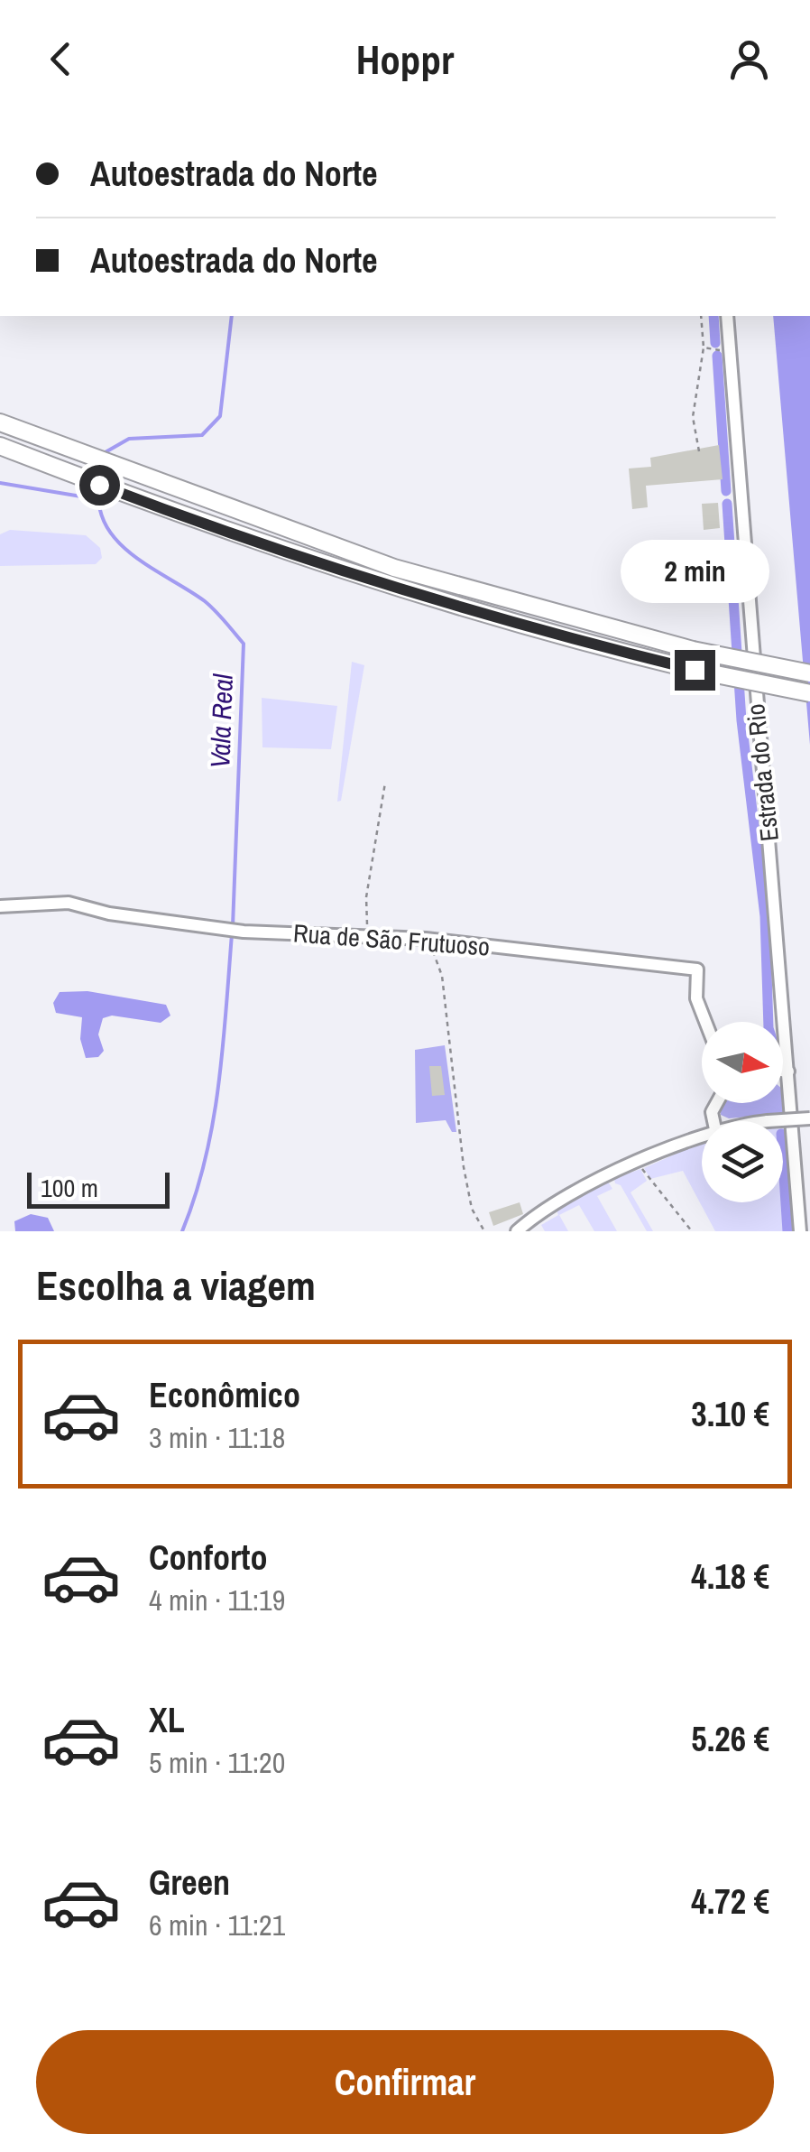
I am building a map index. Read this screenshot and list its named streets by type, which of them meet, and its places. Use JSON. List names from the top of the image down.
{
  "streets": {
    "street": ["Estrada do Rio", "Rua de São Frutuoso"]
  },
  "water": ["Vala Real"],
  "scale_bar": "100 m",
  "north": "right",
  "page": {
    "header": "Hoppr",
    "banner": ["Autoestrada do Norte", "Autoestrada do Norte"],
    "bubble": "2 min",
    "scale": "100 m",
    "heading": "Escolha a viagem",
    "list": [
      {
        "name": "Econômico",
        "note": "3 min · 11:18",
        "value": "3.10 €"
      },
      {
        "name": "Conforto",
        "note": "4 min · 11:19",
        "value": "4.18 €"
      },
      {
        "name": "XL",
        "note": "5 min · 11:20",
        "value": "5.26 €"
      },
      {
        "name": "Green",
        "note": "6 min · 11:21",
        "value": "4.72 €"
      }
    ],
    "buttons": "Confirmar"
  }
}
